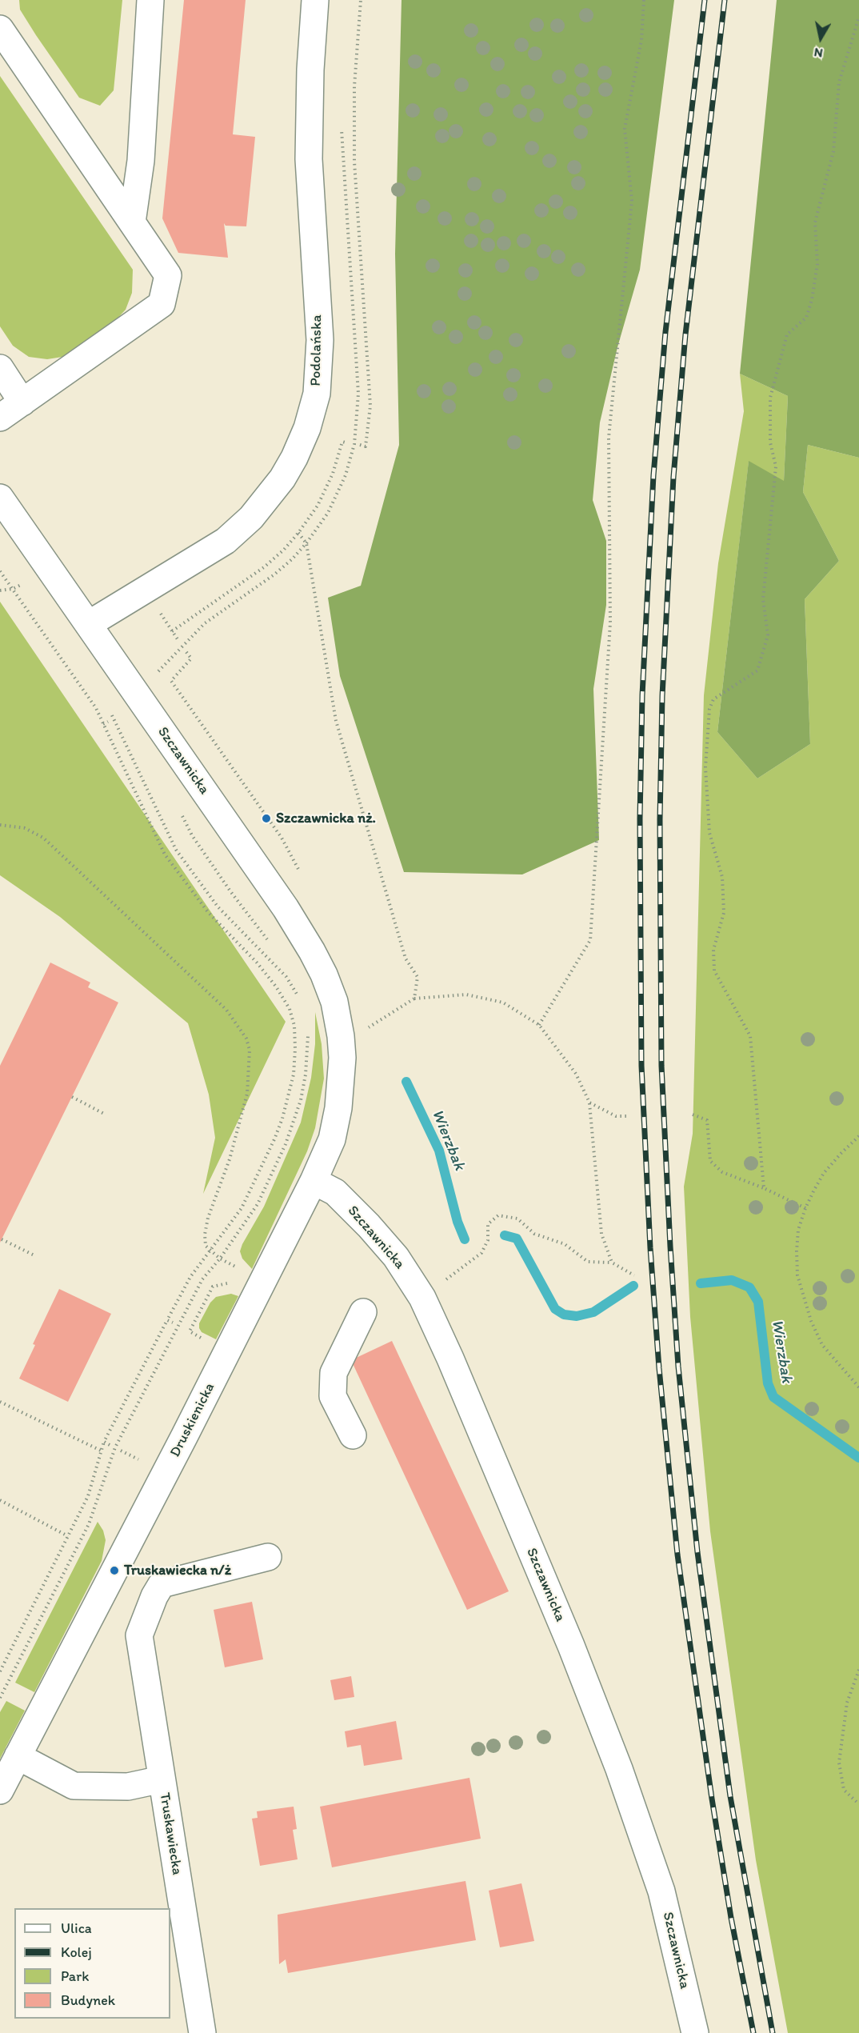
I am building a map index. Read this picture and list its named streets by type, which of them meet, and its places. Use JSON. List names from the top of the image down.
{
  "streets": {
    "street": [
      "Podolańska",
      "Szczawnicka",
      "Druskienicka",
      "Truskawiecka"
    ]
  },
  "crossings": [
    ["Podolańska", "Szczawnicka"],
    ["Szczawnicka", "Druskienicka"]
  ],
  "water": ["Wierzbak"],
  "places": ["Szczawnicka nż.", "Truskawiecka n/ż"],
  "legend": [
    "Ulica",
    "Kolej",
    "Park",
    "Budynek"
  ],
  "north": "bottom"
}
